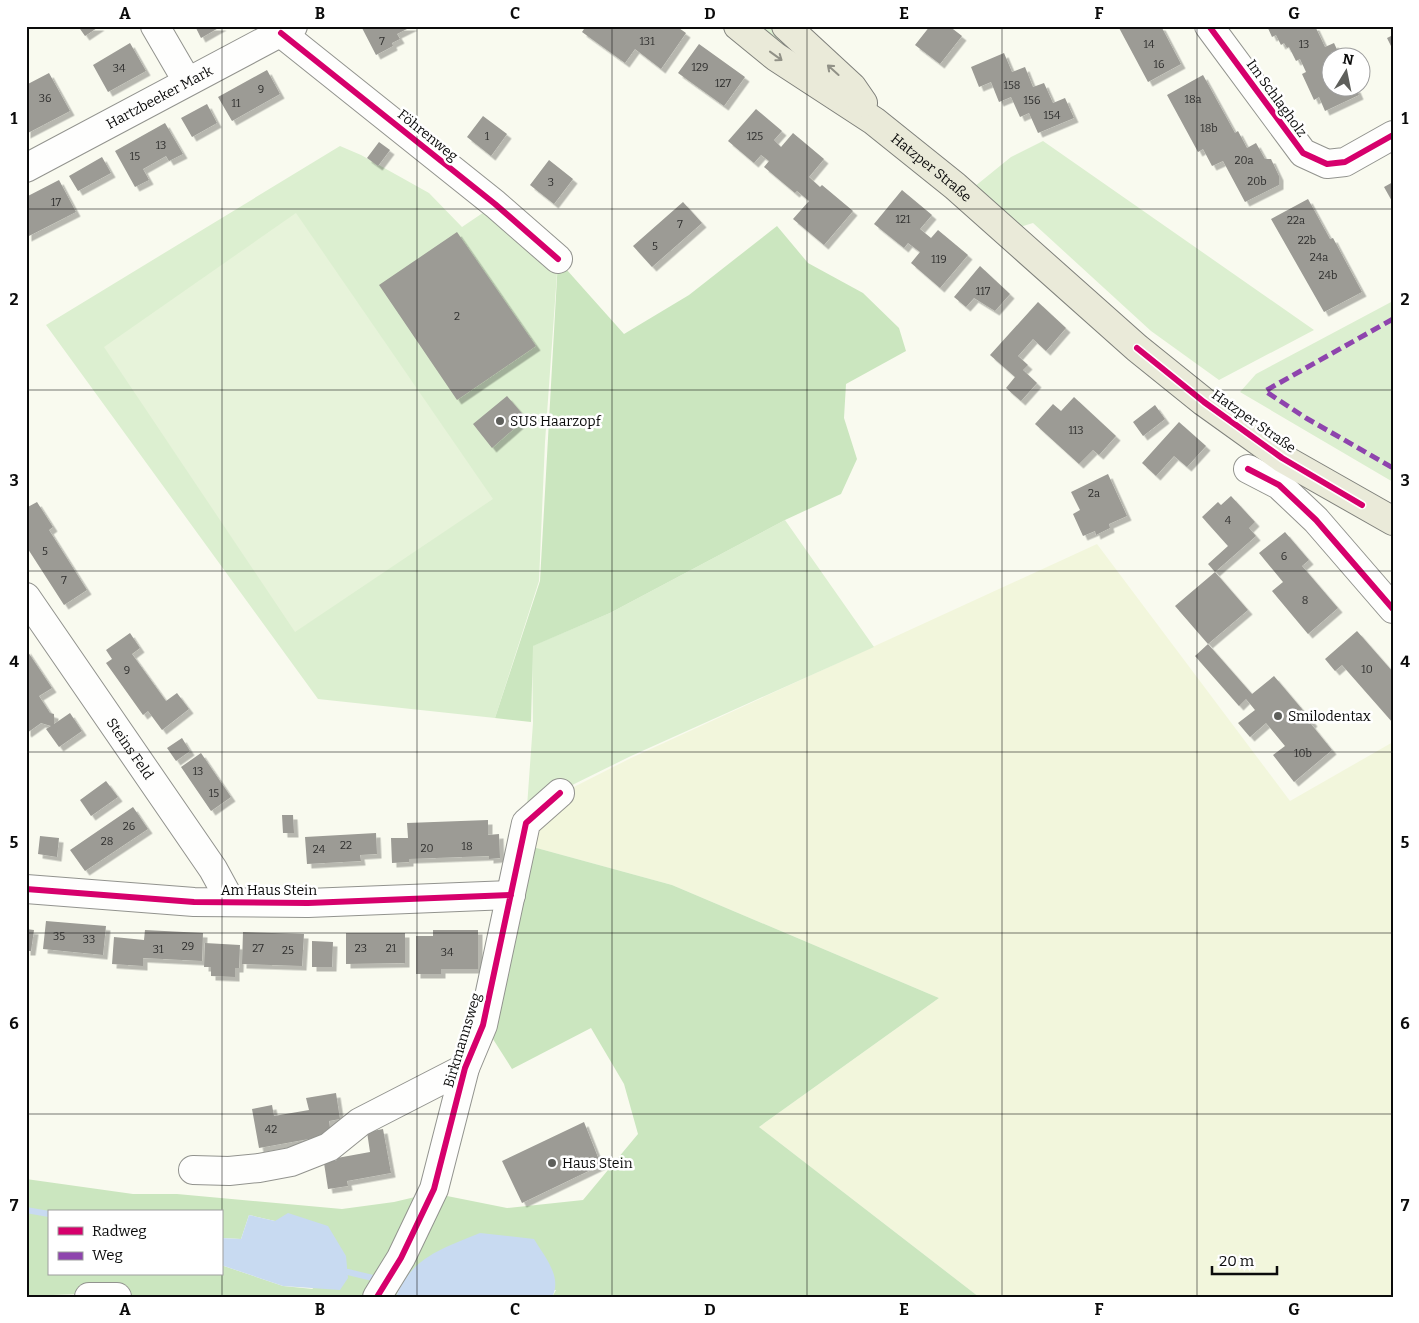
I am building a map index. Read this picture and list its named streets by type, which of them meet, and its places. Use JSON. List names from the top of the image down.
{
  "streets": {
    "main road": ["Hatzper Straße"],
    "street": [
      "Hartzbeeker Mark",
      "Im Schlagholz",
      "Föhrenweg",
      "Steins Feld",
      "Am Haus Stein",
      "Birkmannsweg"
    ]
  },
  "crossings": [
    ["Hartzbeeker Mark", "Föhrenweg"],
    ["Steins Feld", "Am Haus Stein"],
    ["Am Haus Stein", "Birkmannsweg"]
  ],
  "places": ["SUS Haarzopf", "Smilodentax", "Haus Stein"],
  "house_numbers": [
    "7",
    "131",
    "14",
    "13",
    "16",
    "129",
    "34",
    "127",
    "158",
    "9",
    "36",
    "18a",
    "156",
    "11",
    "154",
    "18b",
    "1",
    "125",
    "13",
    "15",
    "20a",
    "20b",
    "3",
    "17",
    "121",
    "22a",
    "7",
    "22b",
    "5",
    "24a",
    "119",
    "24b",
    "117",
    "2",
    "113",
    "2a",
    "4",
    "5",
    "6",
    "7",
    "8",
    "10",
    "9",
    "10b",
    "13",
    "15",
    "26",
    "28",
    "22",
    "18",
    "20",
    "24",
    "35",
    "33",
    "29",
    "27",
    "23",
    "21",
    "31",
    "25",
    "34",
    "42"
  ],
  "legend": ["Radweg", "Weg"],
  "scale_bar": "20 m",
  "north": "top",
  "grid": {
    "columns": [
      "A",
      "B",
      "C",
      "D",
      "E",
      "F",
      "G"
    ],
    "rows": [
      "1",
      "2",
      "3",
      "4",
      "5",
      "6",
      "7"
    ]
  }
}
